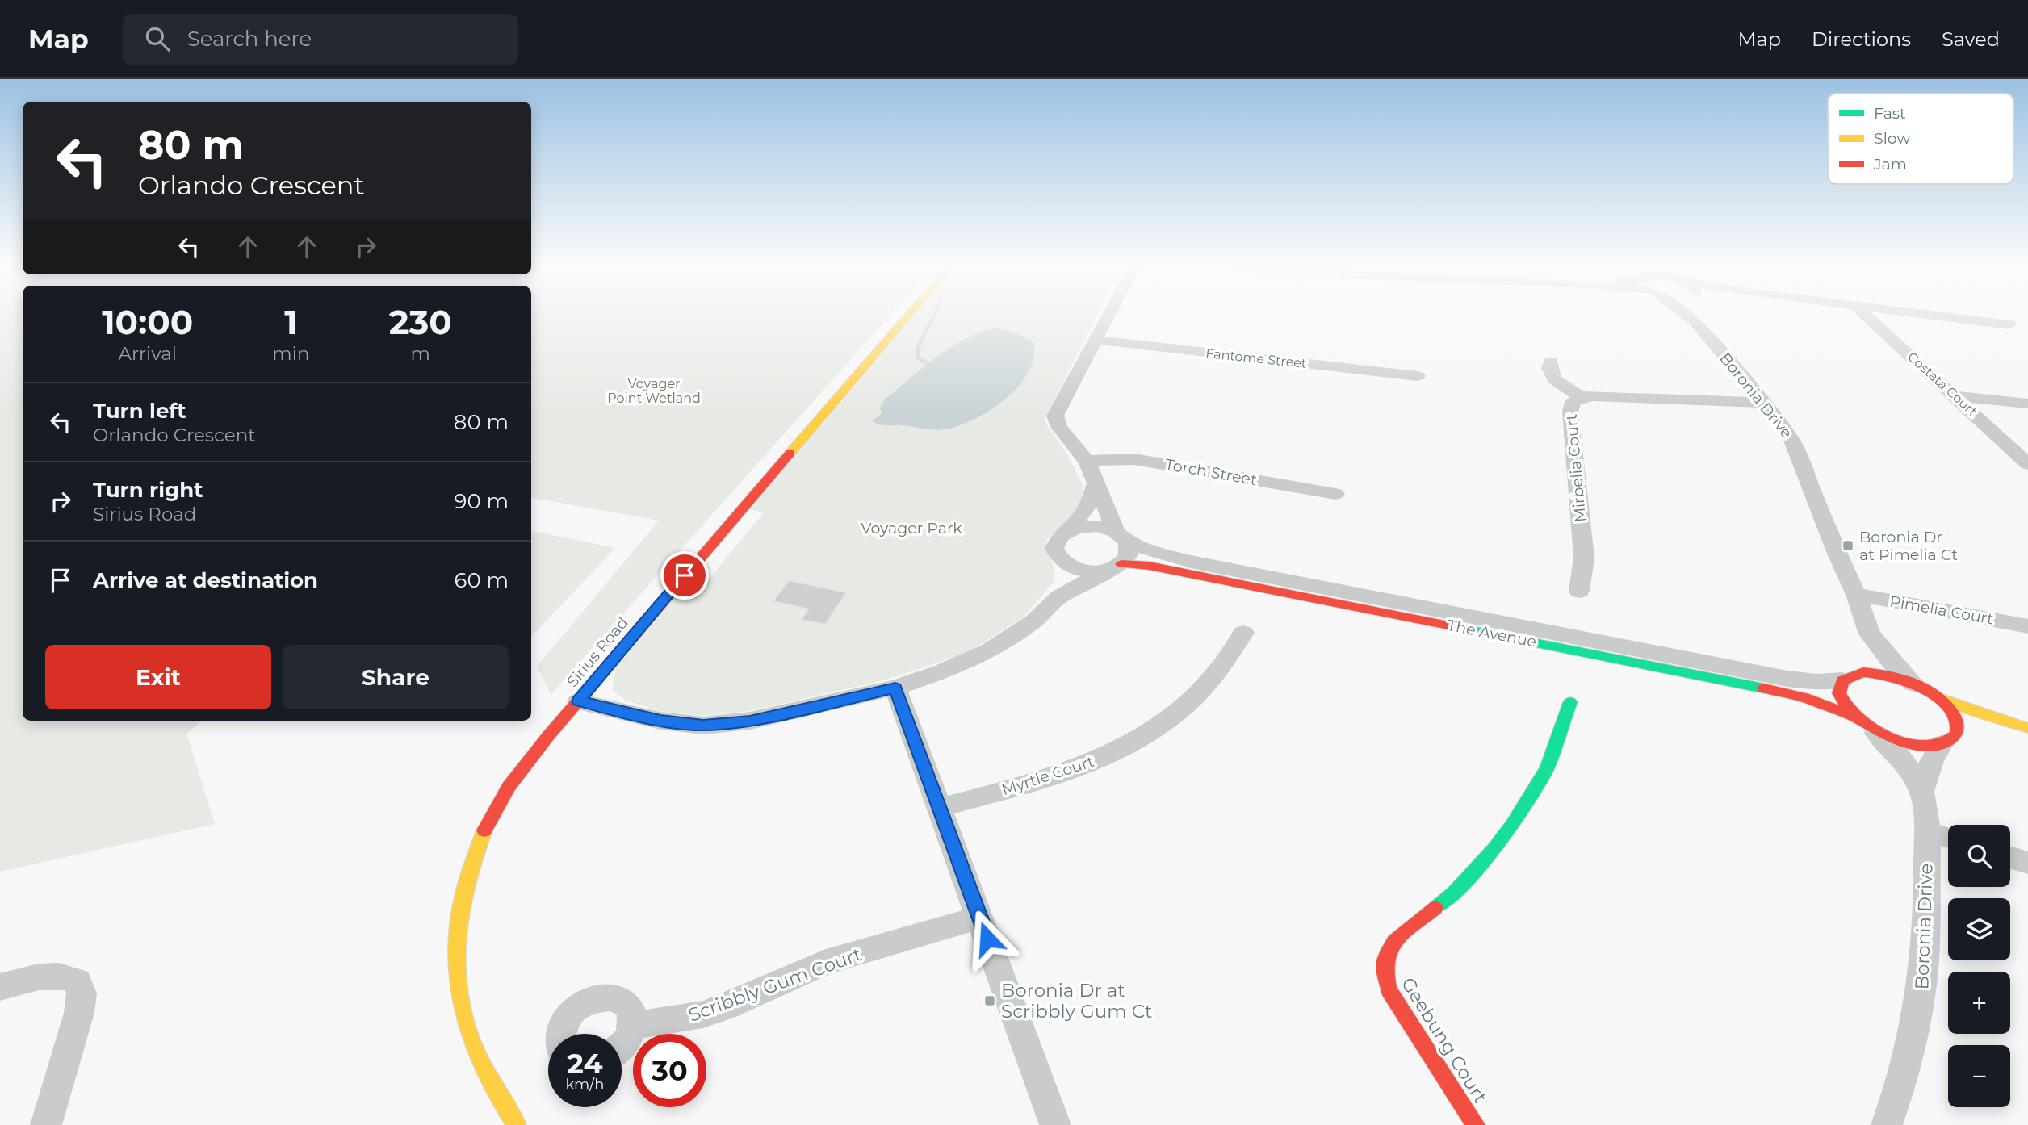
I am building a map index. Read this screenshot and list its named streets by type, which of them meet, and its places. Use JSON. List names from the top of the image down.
{
  "streets": {
    "street": [
      "Fantome Street",
      "Costata Court",
      "Boronia Drive",
      "Mirbelia Court",
      "Torch Street",
      "Pimelia Court",
      "The Avenue",
      "Sirius Road",
      "Myrtle Court",
      "Scribbly Gum Court",
      "Geebung Court"
    ]
  },
  "crossings": [
    ["Boronia Drive", "Mirbelia Court"],
    ["Boronia Drive", "Pimelia Court"],
    ["Boronia Drive", "The Avenue"]
  ],
  "parks": ["Voyager Point Wetland", "Voyager Park"],
  "places": {
    "transit": ["Boronia Dr at Pimelia Ct", "Boronia Dr at Scribbly Gum Ct"]
  },
  "legend": ["Fast", "Slow", "Jam"],
  "page": {
    "header": "Map",
    "search": "Search here",
    "nav": ["Map", "Directions", "Saved"],
    "turn": ["80 m", "Orlando Crescent"],
    "eta": [
      "10:00",
      "Arrival",
      "1",
      "min",
      "230",
      "m"
    ],
    "list": [
      {
        "name": "Turn left",
        "note": "Orlando Crescent",
        "value": "80 m"
      },
      {
        "name": "Turn right",
        "note": "Sirius Road",
        "value": "90 m"
      },
      {
        "name": "Arrive at destination",
        "value": "60 m"
      }
    ],
    "buttons": ["Exit", "Share"],
    "map_buttons": ["+", "−"],
    "speed": "24 km/h",
    "limit": "30"
  }
}
